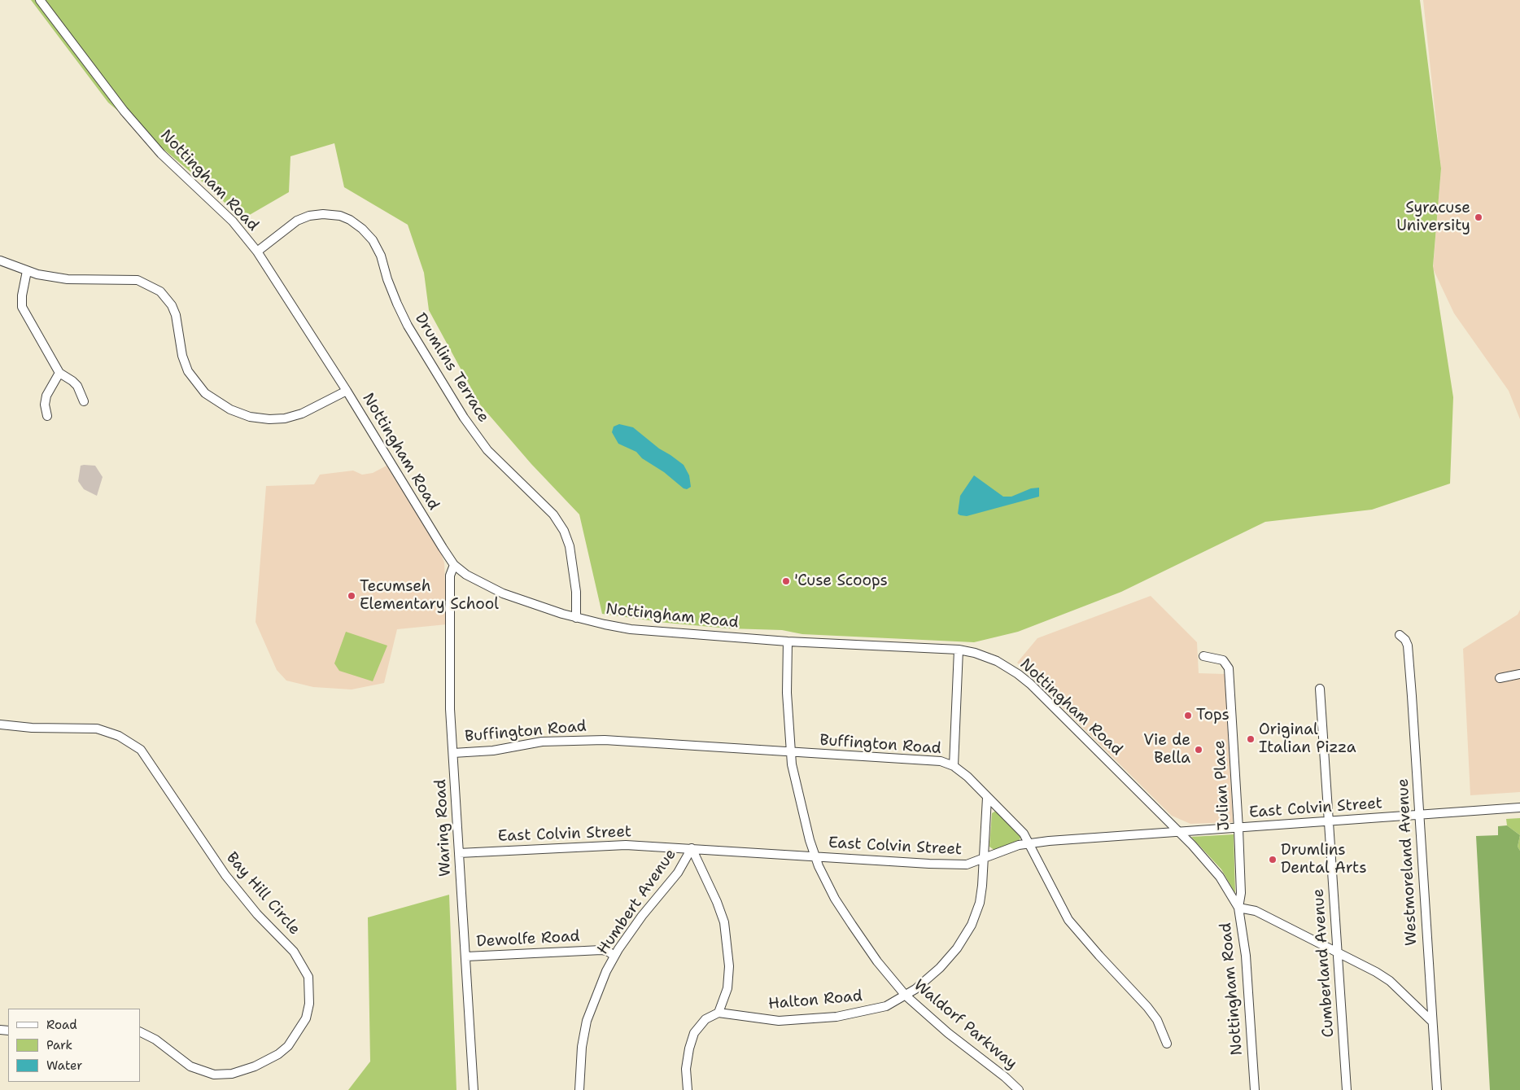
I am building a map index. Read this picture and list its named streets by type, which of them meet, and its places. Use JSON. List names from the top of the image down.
{
  "streets": {
    "street": [
      "Nottingham Road",
      "Drumlins Terrace",
      "Buffington Road",
      "Julian Place",
      "East Colvin Street",
      "Waring Road",
      "Westmoreland Avenue",
      "Bay Hill Circle",
      "Humbert Avenue",
      "Dewolfe Road",
      "Cumberland Avenue",
      "Halton Road",
      "Waldorf Parkway"
    ]
  },
  "crossings": [
    ["Nottingham Road", "Drumlins Terrace"],
    ["Nottingham Road", "Julian Place"],
    ["Nottingham Road", "East Colvin Street"],
    ["Nottingham Road", "Waring Road"],
    ["Nottingham Road", "Waldorf Parkway"],
    ["Buffington Road", "East Colvin Street"],
    ["Buffington Road", "Waring Road"],
    ["Buffington Road", "Halton Road"],
    ["Buffington Road", "Waldorf Parkway"],
    ["Julian Place", "East Colvin Street"],
    ["East Colvin Street", "Waring Road"],
    ["East Colvin Street", "Westmoreland Avenue"],
    ["East Colvin Street", "Humbert Avenue"],
    ["East Colvin Street", "Cumberland Avenue"],
    ["East Colvin Street", "Halton Road"],
    ["East Colvin Street", "Waldorf Parkway"],
    ["Waring Road", "Dewolfe Road"],
    ["Humbert Avenue", "Dewolfe Road"],
    ["Halton Road", "Waldorf Parkway"]
  ],
  "places": [
    "Syracuse University",
    "'Cuse Scoops",
    "Tecumseh Elementary School",
    "Tops",
    "Original Italian Pizza",
    "Vie de Bella",
    "Drumlins Dental Arts"
  ],
  "legend": ["Road", "Park", "Water"]
}
